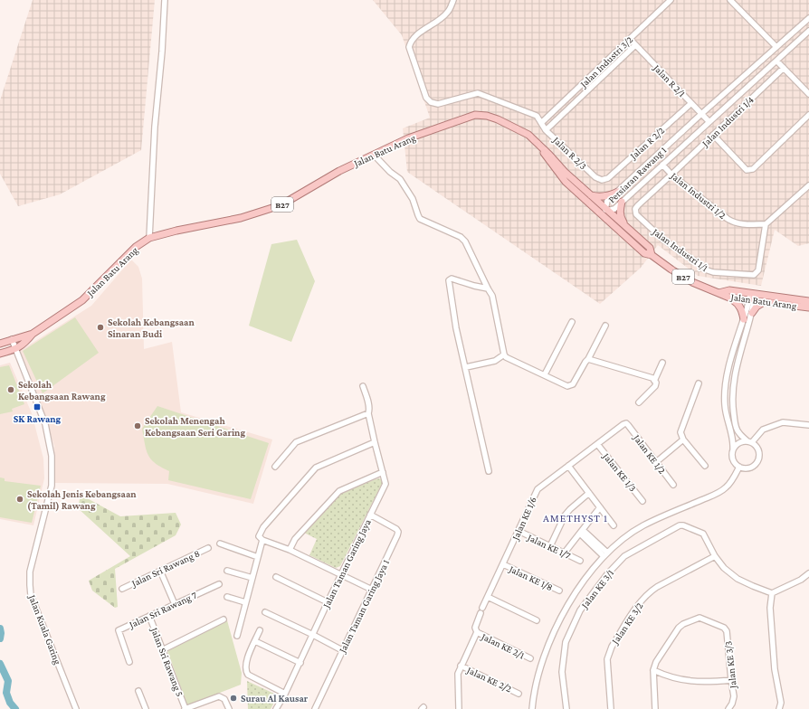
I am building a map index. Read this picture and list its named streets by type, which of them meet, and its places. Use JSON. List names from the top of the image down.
{
  "streets": {
    "main road": ["Jalan Batu Arang", "B27"],
    "street": [
      "Jalan Industri 3/2",
      "Jalan R 2/1",
      "Jalan Industri 1/4",
      "Jalan R 2/2",
      "Jalan R 2/3",
      "Persiaran Rawang 1",
      "Jalan Industri 1/2",
      "Jalan Industri 1/1",
      "Jalan KE 1/2",
      "Jalan KE 1/3",
      "Jalan KE 1/6",
      "Jalan KE 1/7",
      "Jalan Taman Garing Jaya",
      "Jalan Sri Rawang 8",
      "Jalan KE 1/8",
      "Jalan KE 3/1",
      "Jalan Taman Garing Jaya 1",
      "Jalan Sri Rawang 7",
      "Jalan KE 3/2",
      "Jalan Kuala Garing",
      "Jalan KE 2/1",
      "Jalan Sri Rawang 5",
      "Jalan KE 3/3",
      "Jalan KE 2/2"
    ]
  },
  "crossings": [
    ["Jalan Industri 3/2", "Jalan R 2/1"],
    ["Jalan Industri 3/2", "Jalan R 2/3"],
    ["Jalan R 2/1", "Jalan R 2/2"],
    ["Jalan R 2/1", "Persiaran Rawang 1"],
    ["Jalan Industri 1/4", "Jalan Industri 1/2"],
    ["Jalan Industri 1/4", "Jalan Industri 1/1"],
    ["Jalan R 2/2", "Jalan R 2/3"],
    ["Jalan Batu Arang", "Persiaran Rawang 1"],
    ["Jalan Batu Arang", "Jalan Kuala Garing"],
    ["Persiaran Rawang 1", "Jalan Industri 1/2"],
    ["Jalan Industri 1/2", "Jalan Industri 1/1"],
    ["Jalan KE 1/2", "Jalan KE 1/6"],
    ["Jalan KE 1/3", "Jalan KE 1/6"],
    ["Jalan KE 1/6", "Jalan KE 1/7"],
    ["Jalan KE 1/6", "Jalan KE 1/8"],
    ["Jalan KE 1/6", "Jalan KE 2/1"],
    ["Jalan KE 1/6", "Jalan KE 2/2"],
    ["Jalan Taman Garing Jaya", "Jalan Taman Garing Jaya 1"],
    ["Jalan KE 3/1", "Jalan KE 3/2"],
    ["Jalan Sri Rawang 7", "Jalan Sri Rawang 5"]
  ],
  "districts": ["AMETHYST 1"],
  "places": {
    "other": [
      "Sekolah Kebangsaan Sinaran Budi",
      "Sekolah Kebangsaan Rawang",
      "Sekolah Menengah Kebangsaan Seri Garing",
      "Sekolah Jenis Kebangsaan (Tamil) Rawang",
      "Surau Al Kausar"
    ],
    "transit": ["SK Rawang"]
  }
}
